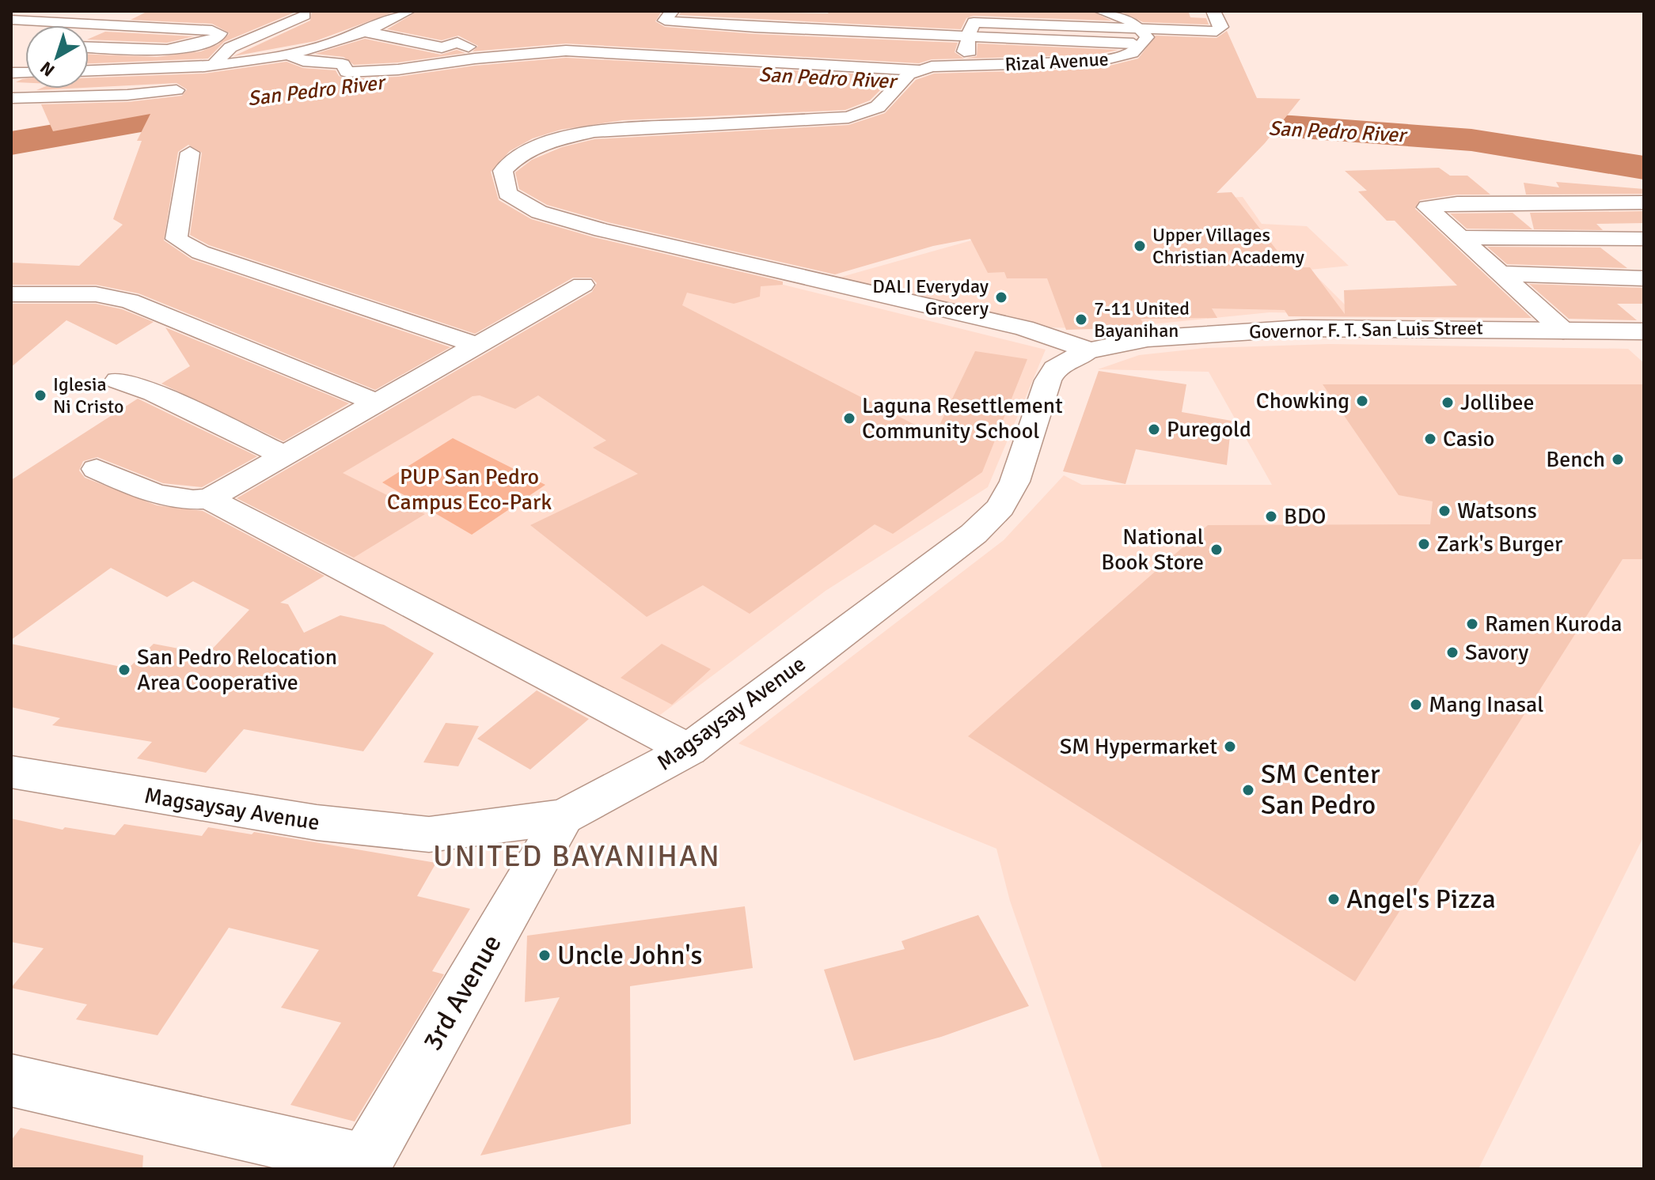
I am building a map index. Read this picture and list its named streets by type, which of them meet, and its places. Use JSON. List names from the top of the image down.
{
  "streets": {
    "street": [
      "Rizal Avenue",
      "Governor F. T. San Luis Street",
      "Magsaysay Avenue",
      "3rd Avenue"
    ]
  },
  "crossings": [
    ["Governor F. T. San Luis Street", "Magsaysay Avenue"],
    ["Magsaysay Avenue", "3rd Avenue"]
  ],
  "districts": ["UNITED BAYANIHAN"],
  "water": ["San Pedro River"],
  "parks": ["PUP San Pedro Campus Eco-Park"],
  "places": [
    "Upper Villages Christian Academy",
    "DALI Everyday Grocery",
    "7-11 United Bayanihan",
    "Iglesia Ni Cristo",
    "Chowking",
    "Jollibee",
    "Laguna Resettlement Community School",
    "Puregold",
    "Casio",
    "Bench",
    "Watsons",
    "BDO",
    "Zark's Burger",
    "National Book Store",
    "Ramen Kuroda",
    "Savory",
    "San Pedro Relocation Area Cooperative",
    "Mang Inasal",
    "SM Hypermarket",
    "SM Center San Pedro",
    "Angel's Pizza",
    "Uncle John's"
  ],
  "north": "bottom left"
}
